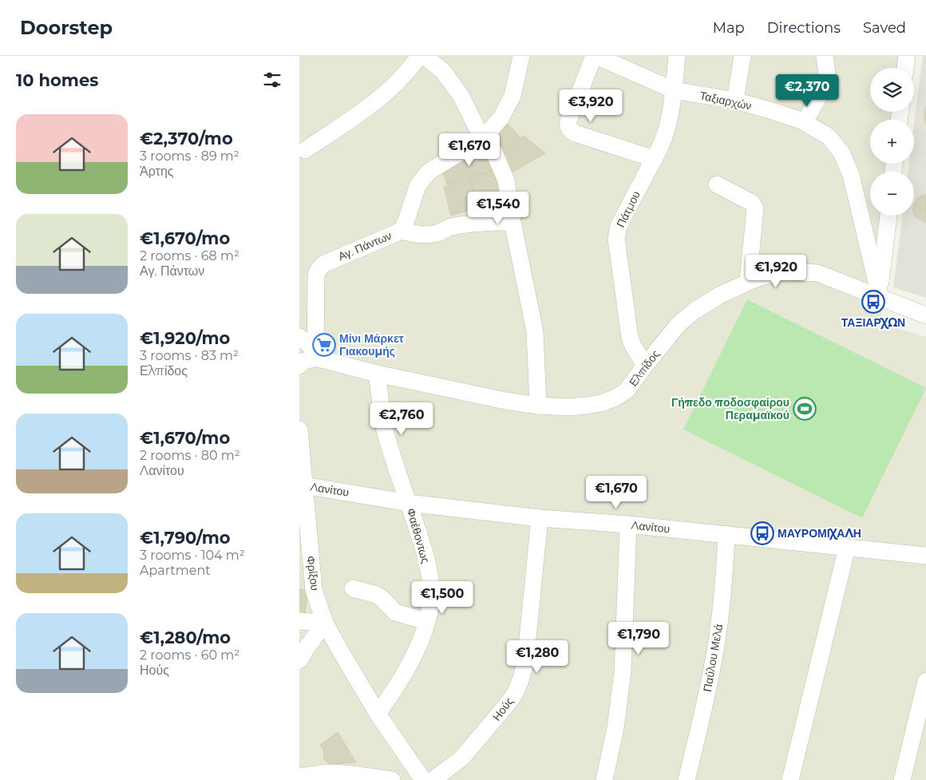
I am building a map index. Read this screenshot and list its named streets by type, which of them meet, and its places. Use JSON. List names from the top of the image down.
{
  "streets": {
    "street": [
      "Ταξιαρχών",
      "Πάτμου",
      "Αγ. Πάντων",
      "Ελπίδος",
      "Λανίτου",
      "Φαέθοντως",
      "Φρίξου",
      "Παύλου Μελά",
      "Ηούς"
    ]
  },
  "crossings": [
    ["Ταξιαρχών", "Πάτμου"],
    ["Ταξιαρχών", "Ελπίδος"],
    ["Πάτμου", "Ελπίδος"],
    ["Αγ. Πάντων", "Ελπίδος"],
    ["Ελπίδος", "Φαέθοντως"],
    ["Λανίτου", "Φαέθοντως"],
    ["Λανίτου", "Φρίξου"],
    ["Λανίτου", "Παύλου Μελά"],
    ["Λανίτου", "Ηούς"],
    ["Φαέθοντως", "Φρίξου"]
  ],
  "places": {
    "bus stop": ["ΤΑΞΙΑΡΧΩΝ", "ΜΑΥΡΟΜΙΧΑΛΗ"],
    "supermarket": ["Μίνι Μάρκετ Γιακουμής"],
    "sports": ["Γήπεδο ποδοσφαίρου Περαμαϊκού"]
  },
  "page": {
    "header": "Doorstep",
    "nav": ["Map", "Directions", "Saved"],
    "heading": "10 homes",
    "map_buttons": ["+", "−"],
    "price": [
      "€2,370",
      "€3,920",
      "€1,670",
      "€1,540",
      "€1,920",
      "€2,760",
      "€1,670",
      "€1,500",
      "€1,790",
      "€1,280"
    ],
    "list": [
      {
        "name": "€2,370/mo",
        "note": "3 rooms · 89 m² · Άρτης"
      },
      {
        "name": "€1,670/mo",
        "note": "2 rooms · 68 m² · Αγ. Πάντων"
      },
      {
        "name": "€1,920/mo",
        "note": "3 rooms · 83 m² · Ελπίδος"
      },
      {
        "name": "€1,670/mo",
        "note": "2 rooms · 80 m² · Λανίτου"
      },
      {
        "name": "€1,790/mo",
        "note": "3 rooms · 104 m² · Apartment"
      },
      {
        "name": "€1,280/mo",
        "note": "2 rooms · 60 m² · Ηούς"
      }
    ]
  }
}
